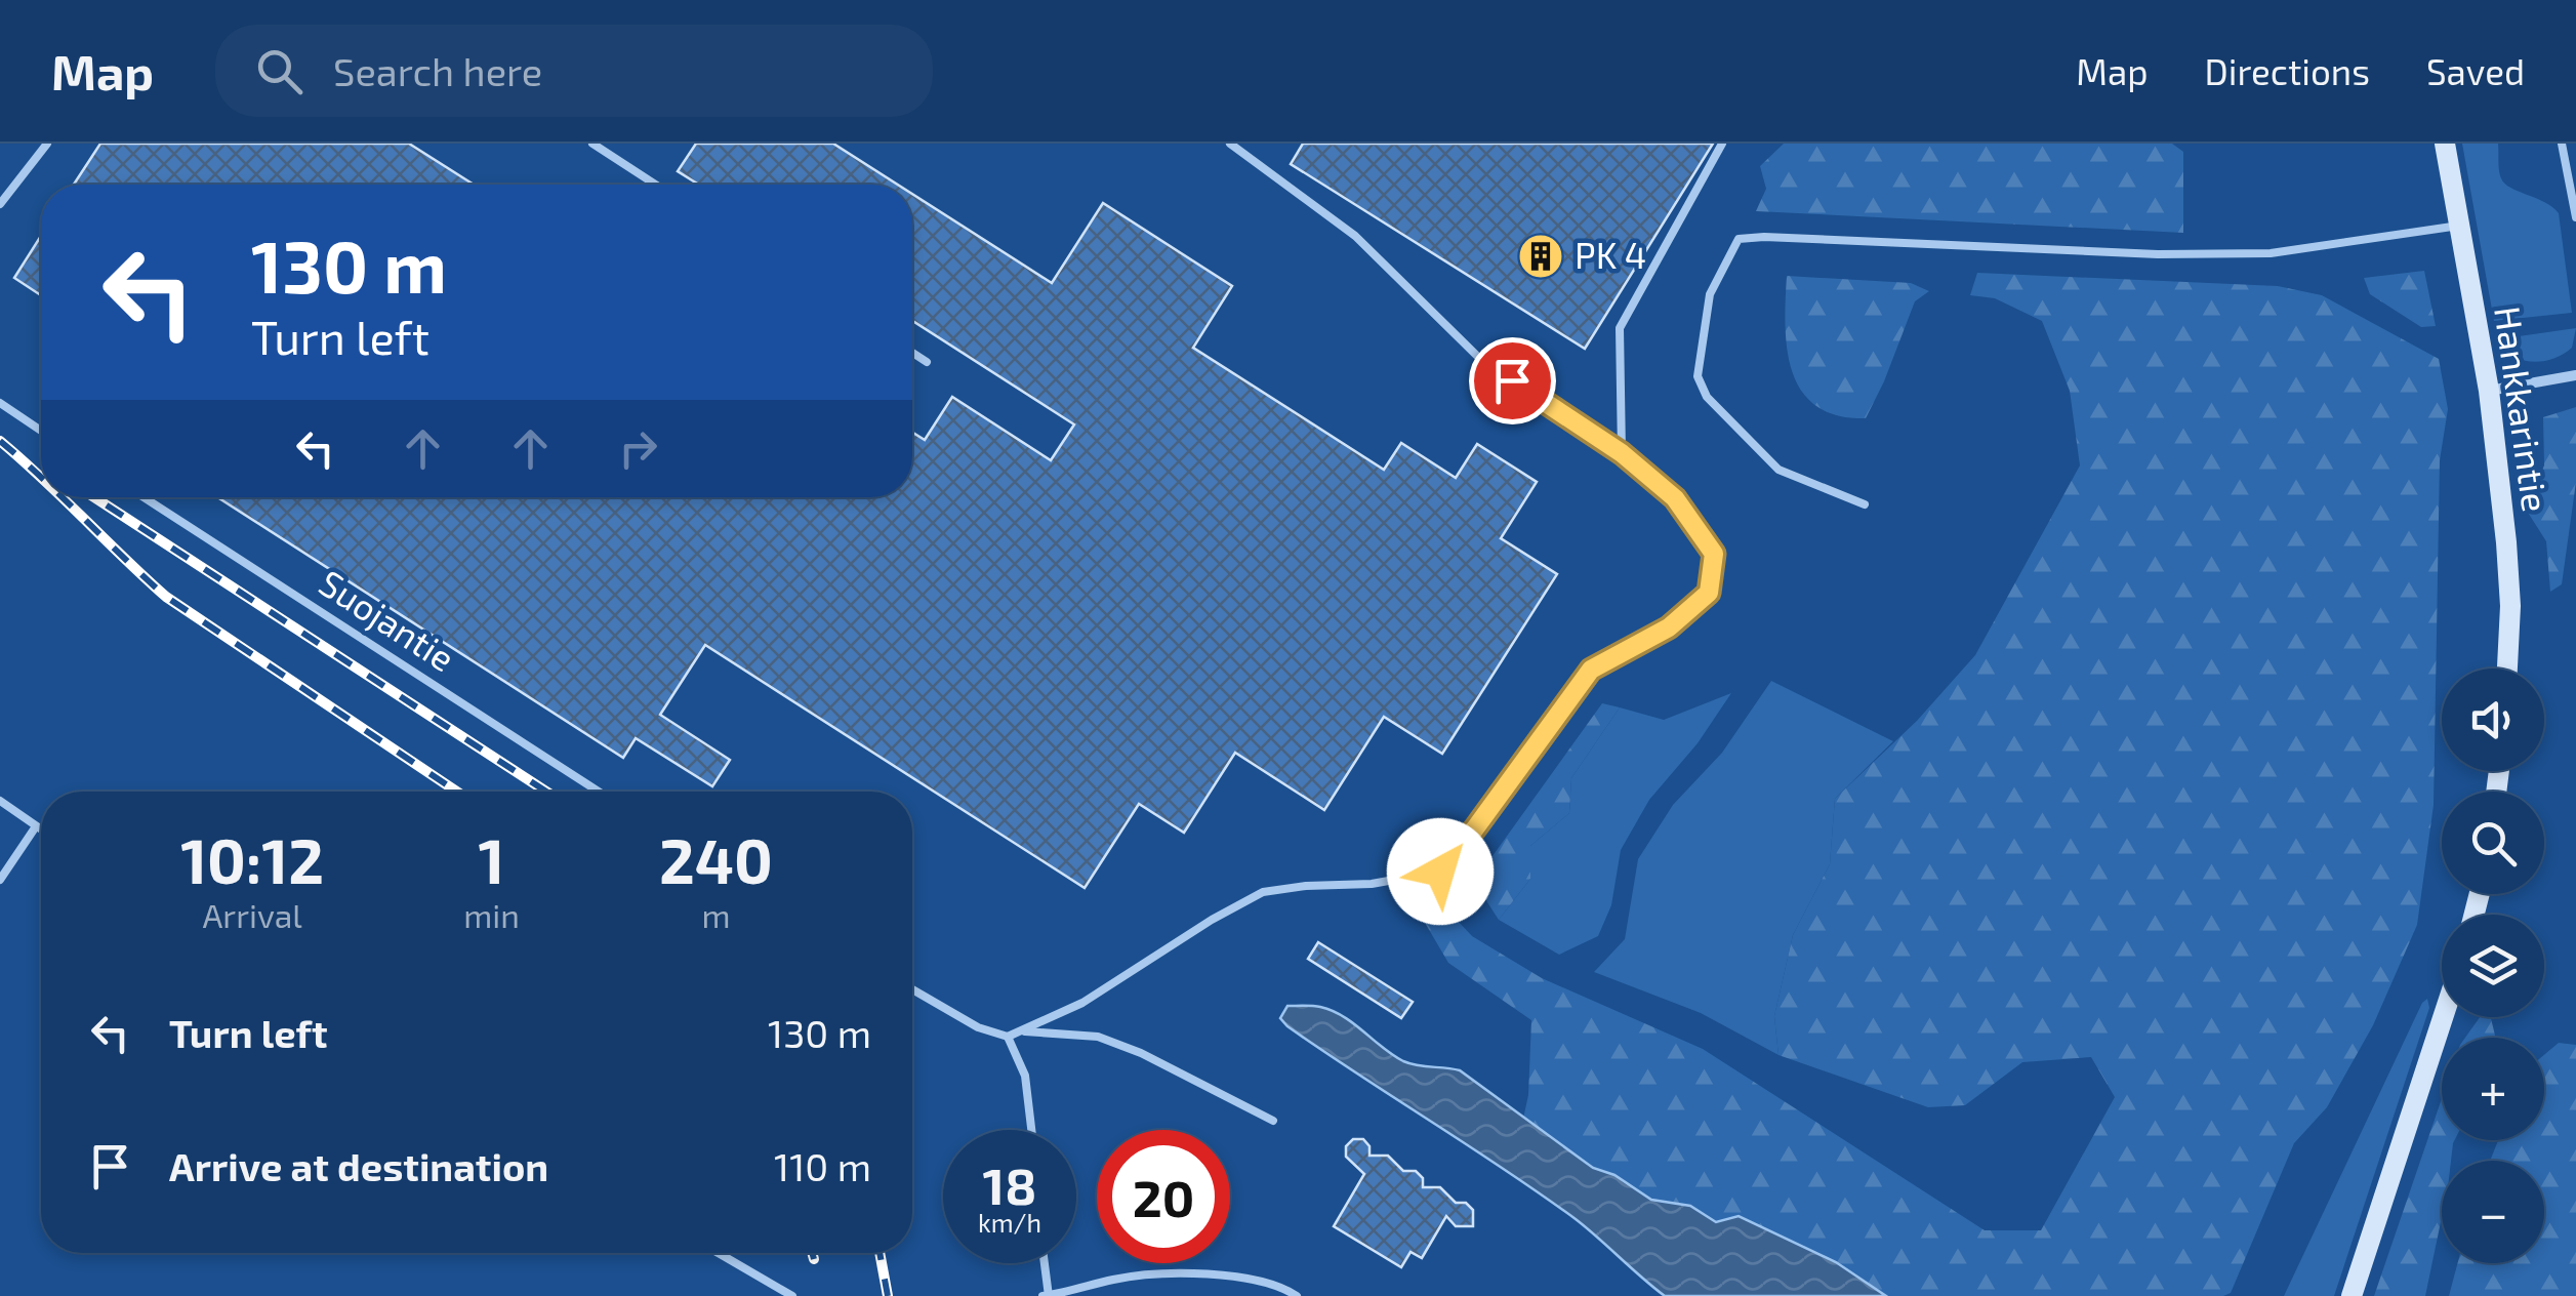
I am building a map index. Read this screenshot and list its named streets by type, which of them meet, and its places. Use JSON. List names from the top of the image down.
{
  "streets": {
    "main road": ["Hankkarintie"],
    "lane": ["Suojantie"]
  },
  "places": {
    "building": ["PK 4"]
  },
  "page": {
    "header": "Map",
    "search": "Search here",
    "nav": ["Map", "Directions", "Saved"],
    "turn": ["130 m", "Turn left"],
    "map_buttons": ["+", "−"],
    "eta": [
      "10:12",
      "Arrival",
      "1",
      "min",
      "240",
      "m"
    ],
    "list": [
      {
        "name": "Turn left",
        "value": "130 m"
      },
      {
        "name": "Arrive at destination",
        "value": "110 m"
      }
    ],
    "speed": "18 km/h",
    "limit": "20"
  }
}
